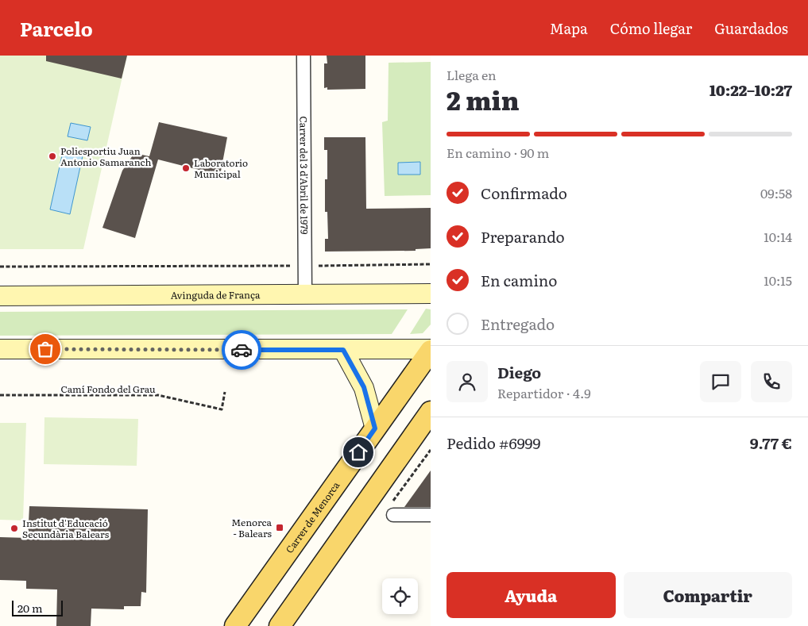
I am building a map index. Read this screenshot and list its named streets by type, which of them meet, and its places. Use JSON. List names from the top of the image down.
{
  "streets": {
    "main road": ["Carrer de Menorca"],
    "street": ["Carrer del 3 d'Abril de 1979", "Avinguda de França"],
    "path": ["Camí Fondo del Grau"]
  },
  "crossings": [
    ["Carrer del 3 d'Abril de 1979", "Avinguda de França"]
  ],
  "places": {
    "other": ["Poliesportiu Juan Antonio Samaranch", "Laboratorio Municipal", "Institut d'Educació Secundària Balears"],
    "transit": ["Menorca - Balears"]
  },
  "scale_bar": "20 m",
  "page": {
    "header": "Parcelo",
    "nav": ["Mapa", "Cómo llegar", "Guardados"],
    "heading": ["2 min", "Llega en", "10:22–10:27"],
    "panel": [
      "Diego",
      "Repartidor · 4.9",
      "Pedido #6999",
      "9.77 €"
    ],
    "bar": "En camino · 90 m",
    "list": [
      ["Confirmado", "09:58"],
      ["Preparando", "10:14"],
      ["En camino", "10:15"],
      "Entregado"
    ],
    "buttons": ["Ayuda", "Compartir"],
    "scale": "20 m"
  }
}
